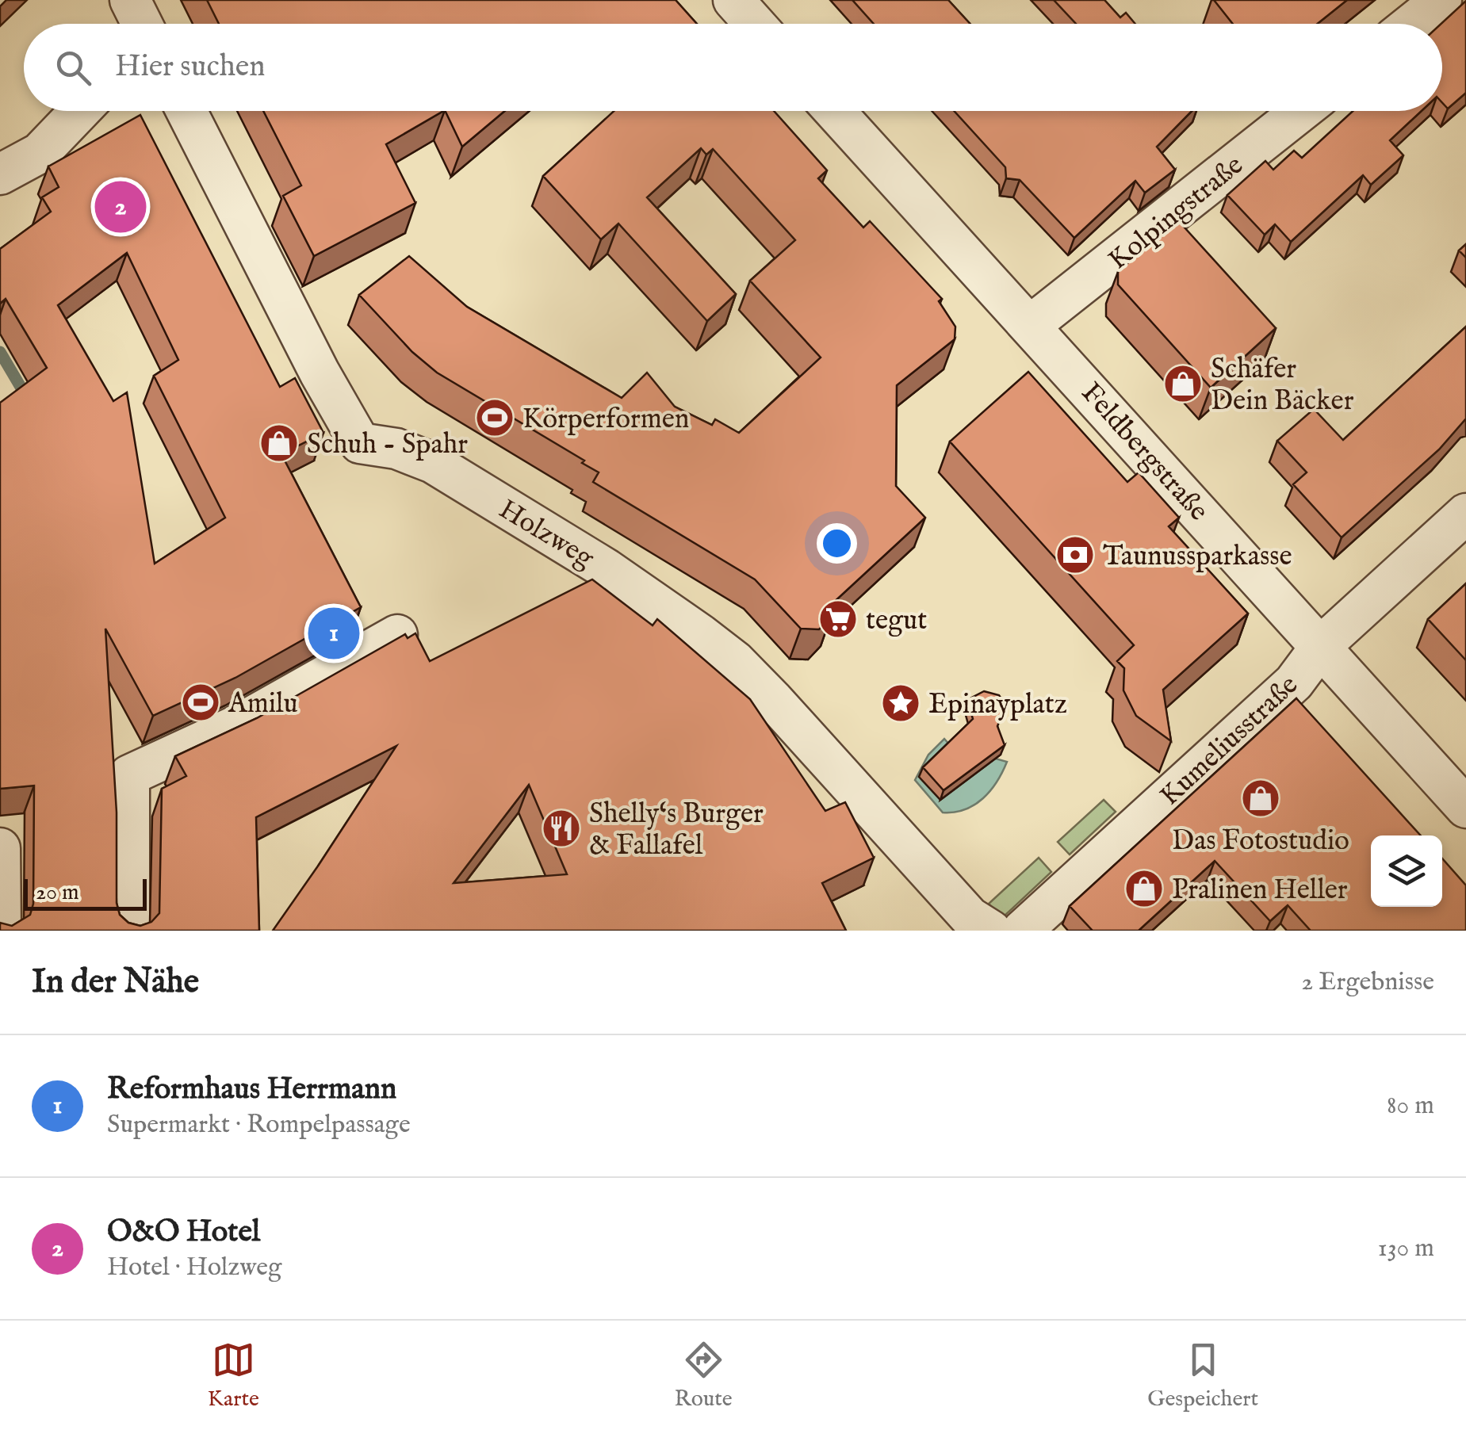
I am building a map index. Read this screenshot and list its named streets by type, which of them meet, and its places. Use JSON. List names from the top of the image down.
{
  "streets": {
    "street": [
      "Kolpingstraße",
      "Feldbergstraße",
      "Holzweg",
      "Kumeliusstraße"
    ]
  },
  "crossings": [
    ["Kolpingstraße", "Feldbergstraße"],
    ["Feldbergstraße", "Kumeliusstraße"]
  ],
  "places": {
    "shop": [
      "Schäfer Dein Bäcker",
      "Schuh - Spahr",
      "Das Fotostudio",
      "Pralinen Heller"
    ],
    "sports": ["Körperformen", "Amilu"],
    "bank": ["Taunussparkasse"],
    "supermarket": ["tegut"],
    "place": ["Epinayplatz"],
    "restaurant": ["Shelly‘s Burger & Fallafel"]
  },
  "scale_bar": "20 m",
  "page": {
    "search": "Hier suchen",
    "pins": ["2", "1"],
    "scale": "20 m",
    "heading": ["In der Nähe", "2 Ergebnisse"],
    "list": [
      {
        "mark": "1",
        "name": "Reformhaus Herrmann",
        "note": "Supermarkt · Rompelpassage",
        "value": "80 m"
      },
      {
        "mark": "2",
        "name": "O&O Hotel",
        "note": "Hotel · Holzweg",
        "value": "130 m"
      }
    ],
    "nav": ["Karte", "Route", "Gespeichert"]
  }
}
